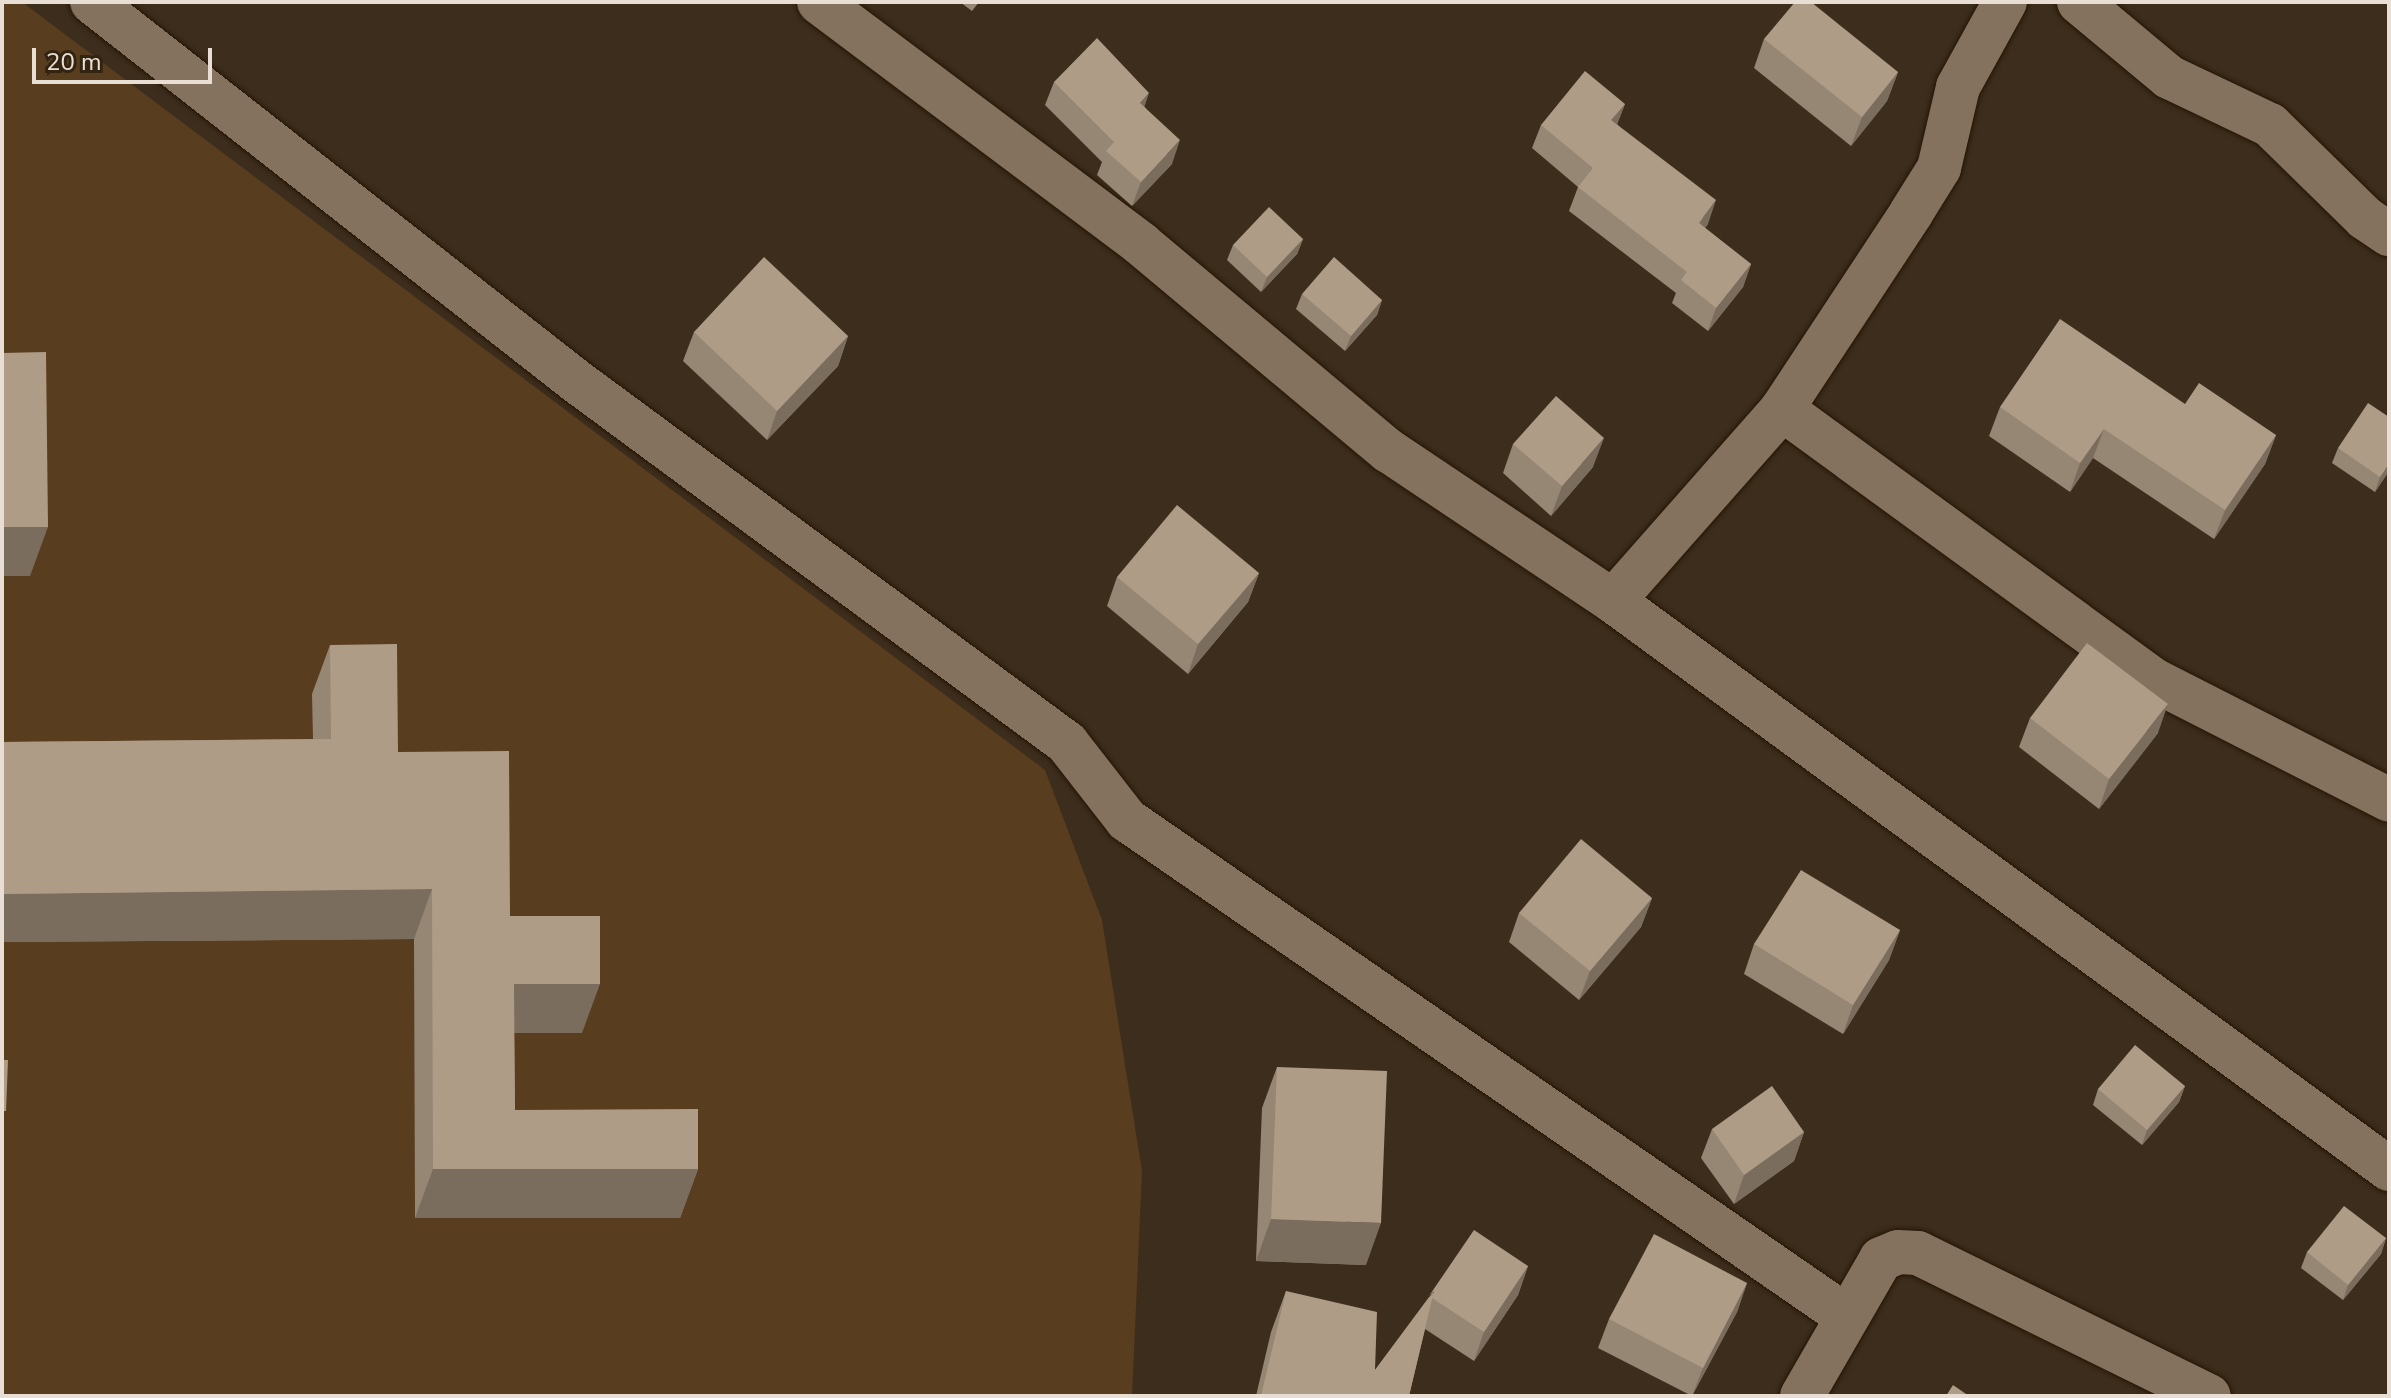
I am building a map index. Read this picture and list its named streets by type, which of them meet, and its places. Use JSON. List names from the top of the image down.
{
  "scale_bar": "20 m"
}
